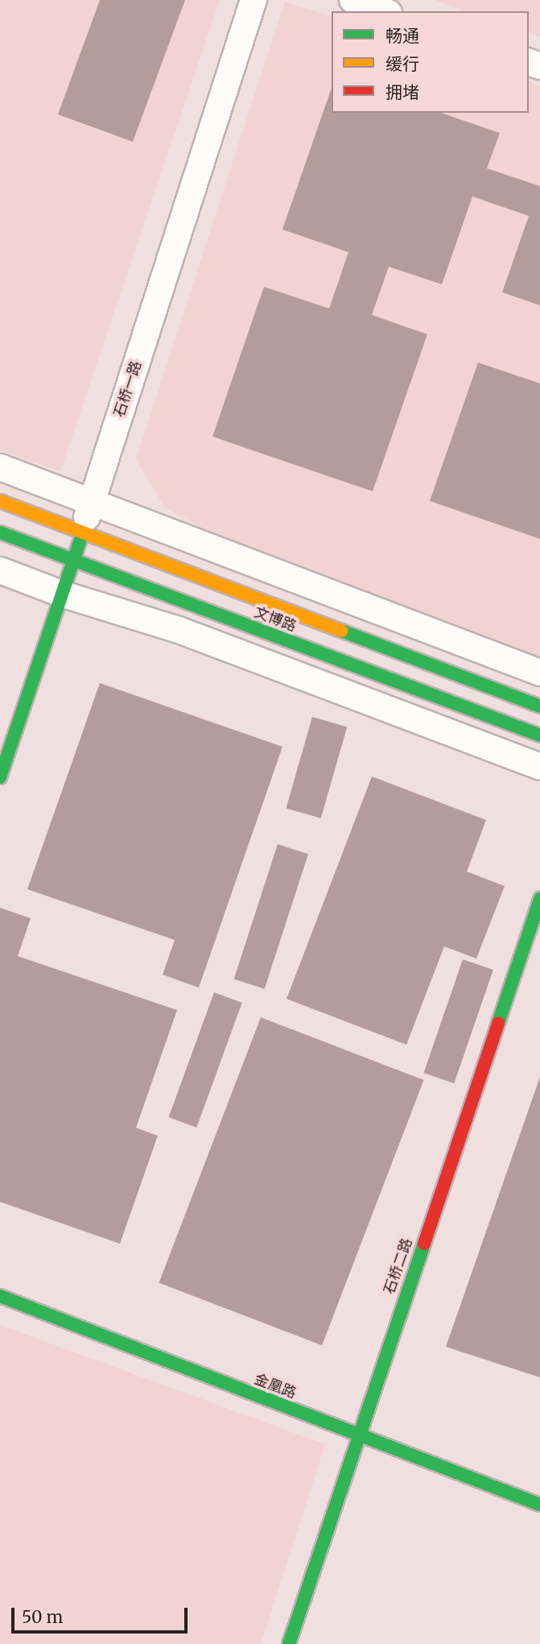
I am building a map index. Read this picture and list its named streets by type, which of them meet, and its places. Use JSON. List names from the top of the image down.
{
  "streets": {
    "street": [
      "石桥一路",
      "文博路",
      "石桥二路",
      "金凰路"
    ]
  },
  "crossings": [
    ["石桥一路", "文博路"],
    ["石桥二路", "金凰路"]
  ],
  "legend": ["畅通", "缓行", "拥堵"],
  "scale_bar": "50 m"
}
